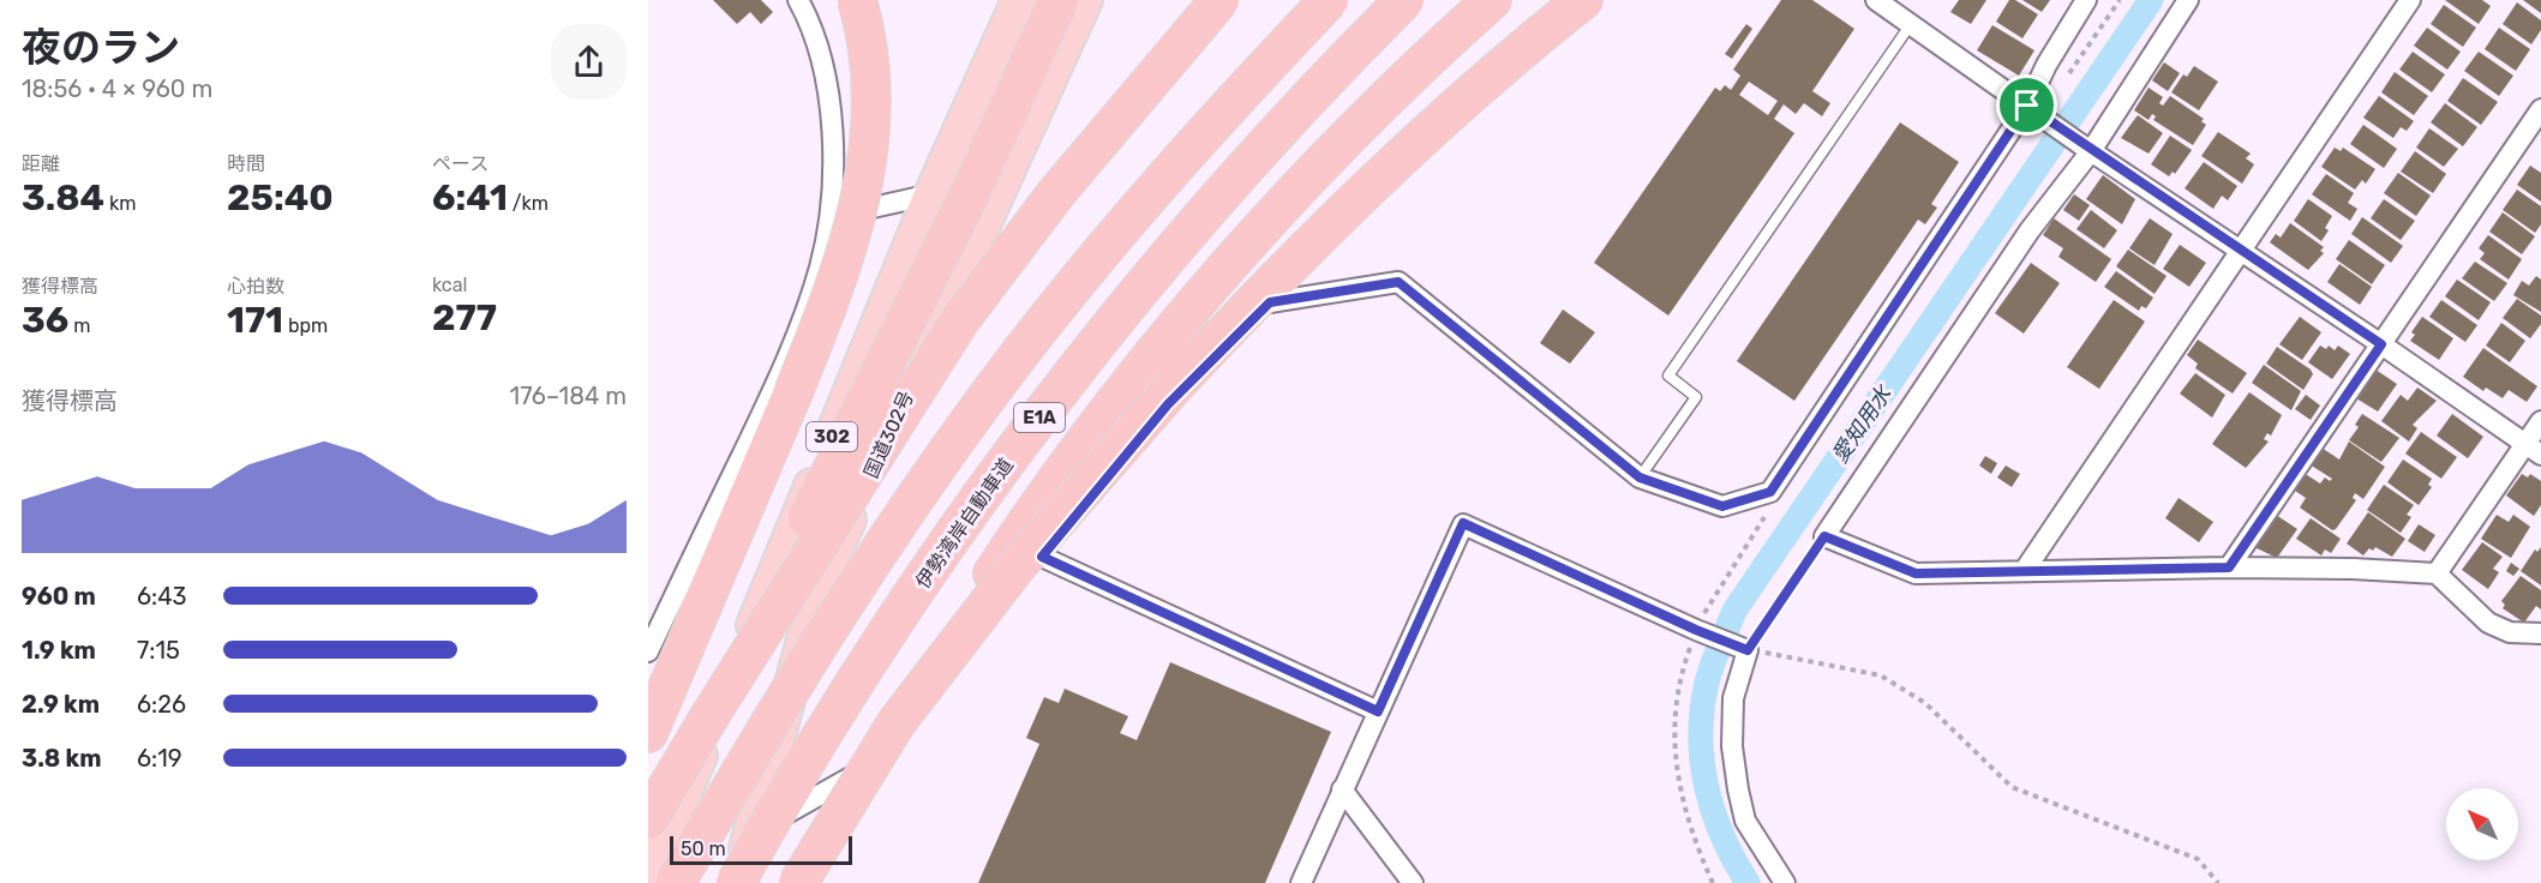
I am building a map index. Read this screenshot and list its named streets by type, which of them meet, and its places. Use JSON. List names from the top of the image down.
{
  "streets": {
    "highway": [
      "E1A",
      "国道302号",
      "302",
      "伊勢湾岸自動車道"
    ]
  },
  "crossings": [
    ["国道302号", "伊勢湾岸自動車道"]
  ],
  "water": ["愛知用水"],
  "scale_bar": "50 m",
  "north": "top left",
  "page": {
    "heading": ["夜のラン", "18:56 · 4 × 960 m"],
    "stats": [
      ["距離", "3.84 km"],
      ["時間", "25:40"],
      ["ペース", "6:41 /km"],
      ["獲得標高", "36 m"],
      ["心拍数", "171 bpm"],
      ["kcal", "277"]
    ],
    "chart": ["獲得標高", "176–184 m"],
    "list": [
      {
        "name": "960 m",
        "note": "6:43"
      },
      {
        "name": "1.9 km",
        "note": "7:15"
      },
      {
        "name": "2.9 km",
        "note": "6:26"
      },
      {
        "name": "3.8 km",
        "note": "6:19"
      }
    ],
    "scale": "50 m"
  }
}
